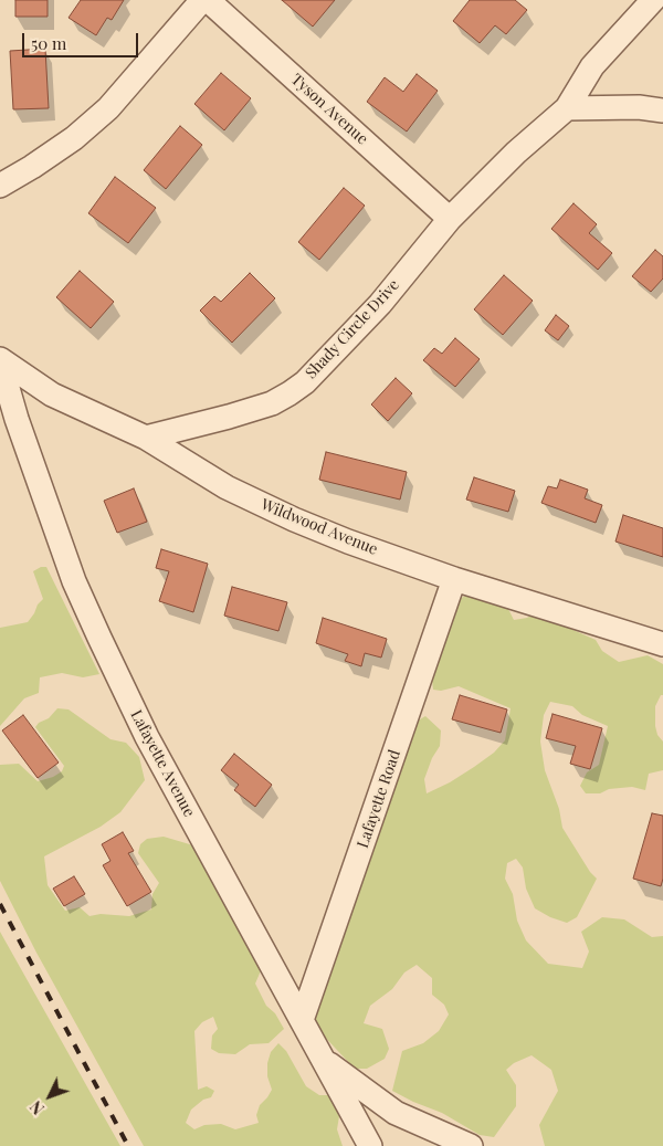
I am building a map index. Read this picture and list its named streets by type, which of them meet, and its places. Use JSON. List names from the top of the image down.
{
  "streets": {
    "street": [
      "Tyson Avenue",
      "Shady Circle Drive",
      "Wildwood Avenue",
      "Lafayette Avenue",
      "Lafayette Road"
    ]
  },
  "crossings": [
    ["Tyson Avenue", "Shady Circle Drive"],
    ["Shady Circle Drive", "Wildwood Avenue"],
    ["Wildwood Avenue", "Lafayette Avenue"],
    ["Wildwood Avenue", "Lafayette Road"],
    ["Lafayette Avenue", "Lafayette Road"]
  ],
  "scale_bar": "50 m",
  "north": "bottom left"
}
